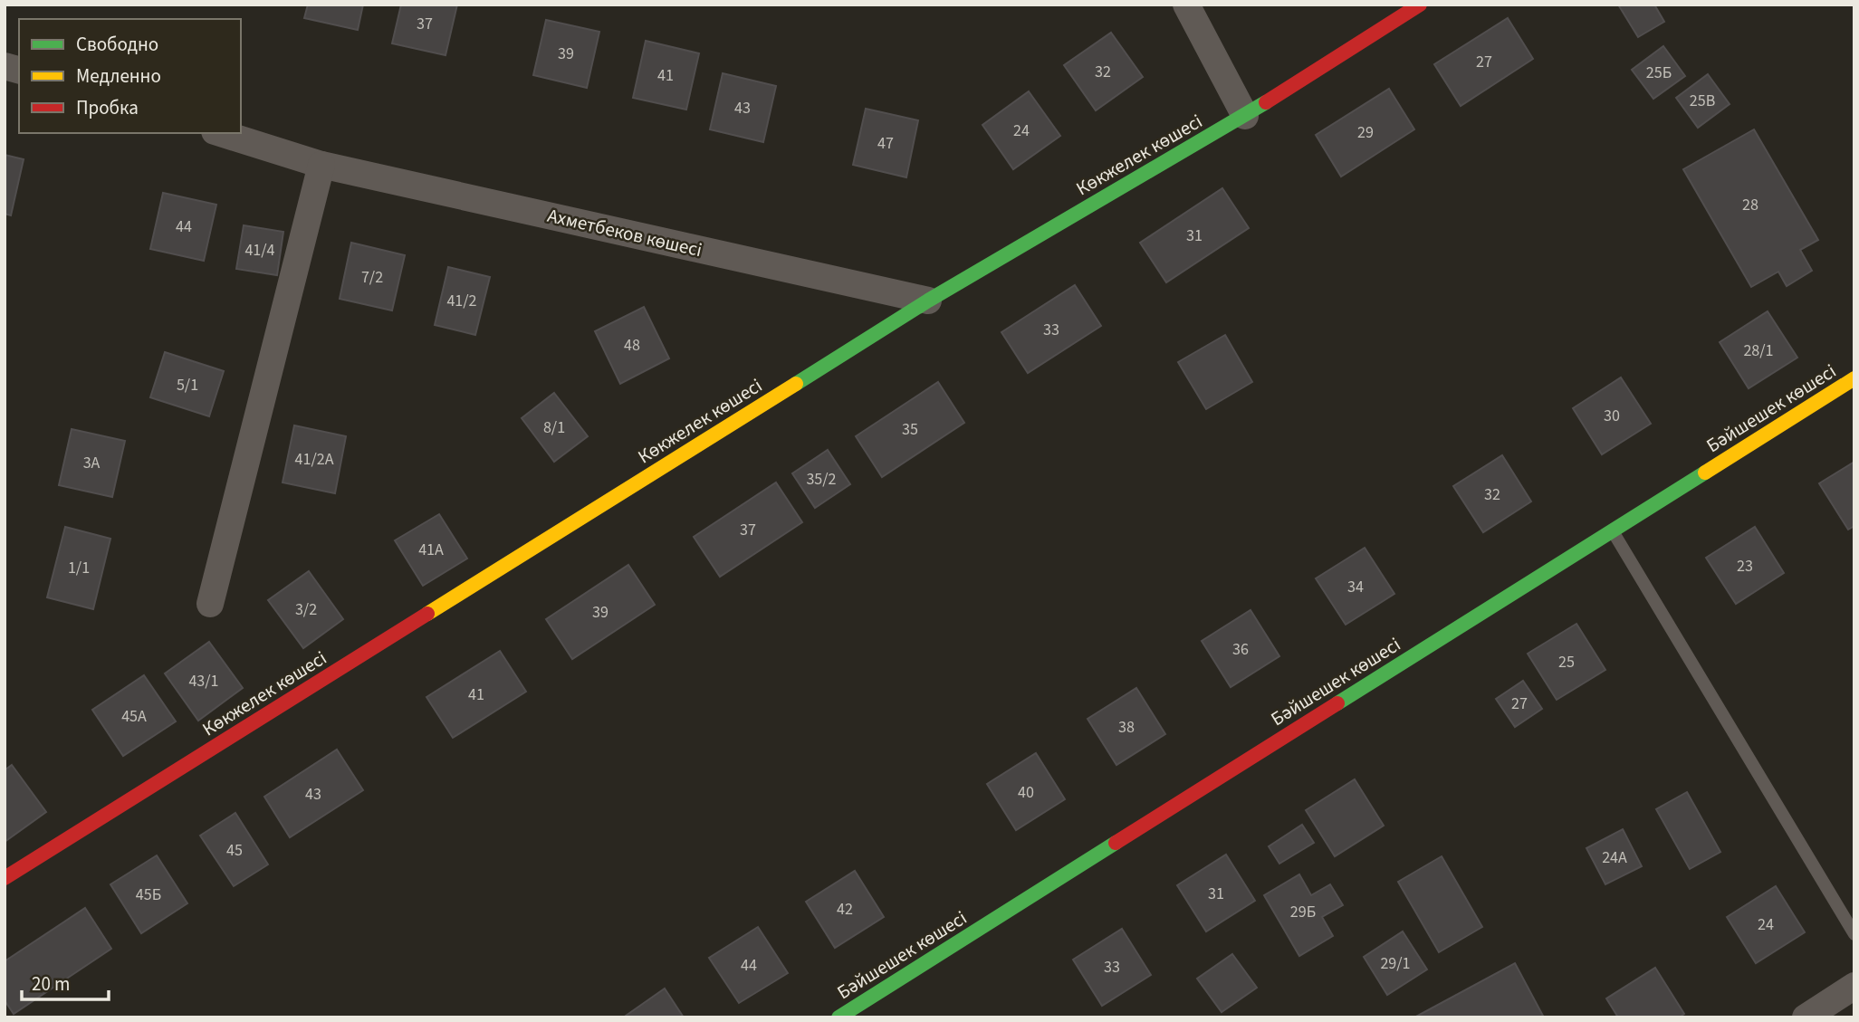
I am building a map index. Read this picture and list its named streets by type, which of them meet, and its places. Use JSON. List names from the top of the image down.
{
  "streets": {
    "street": ["Көкжелек көшесі", "Ахметбеков көшесі", "Бәйшешек көшесі"]
  },
  "crossings": [
    ["Көкжелек көшесі", "Ахметбеков көшесі"]
  ],
  "house_numbers": [
    "37",
    "39",
    "27",
    "32",
    "25Б",
    "41",
    "25В",
    "43",
    "24",
    "29",
    "47",
    "28",
    "44",
    "31",
    "41/4",
    "7/2",
    "41/2",
    "33",
    "48",
    "28/1",
    "5/1",
    "30",
    "8/1",
    "35",
    "41/2А",
    "3А",
    "35/2",
    "32",
    "37",
    "41А",
    "23",
    "1/1",
    "34",
    "3/2",
    "39",
    "36",
    "25",
    "43/1",
    "41",
    "27",
    "45А",
    "38",
    "40",
    "43",
    "45",
    "24А",
    "31",
    "45Б",
    "42",
    "29Б",
    "24",
    "29/1",
    "44",
    "33"
  ],
  "legend": ["Свободно", "Медленно", "Пробка"],
  "scale_bar": "20 m"
}
